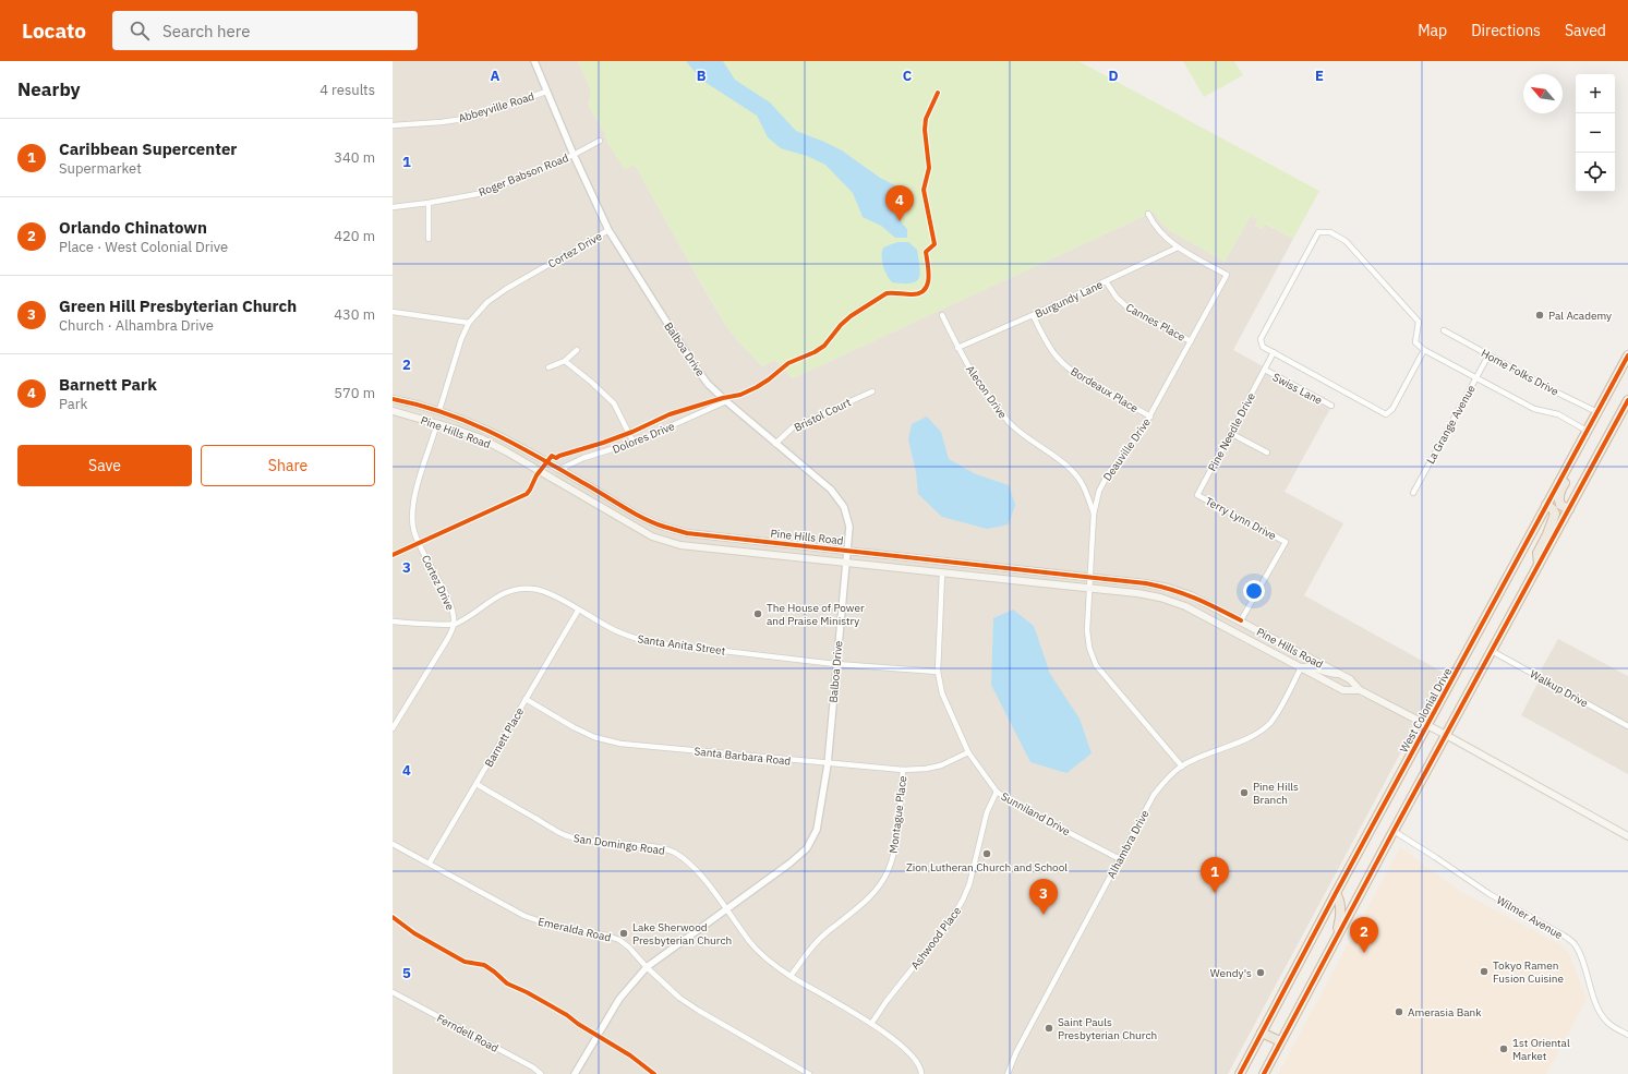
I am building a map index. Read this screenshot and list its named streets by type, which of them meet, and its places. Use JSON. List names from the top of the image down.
{
  "streets": {
    "highway": ["West Colonial Drive"],
    "main road": ["Pine Hills Road"],
    "street": [
      "Abbeyville Road",
      "Roger Babson Road",
      "Cortez Drive",
      "Burgundy Lane",
      "Cannes Place",
      "Balboa Drive",
      "Home Folks Drive",
      "Swiss Lane",
      "Bordeaux Place",
      "Alecon Drive",
      "Bristol Court",
      "La Grange Avenue",
      "Pine Needle Drive",
      "Dolores Drive",
      "Deauville Drive",
      "Terry Lynn Drive",
      "Santa Anita Street",
      "Walkup Drive",
      "Barnett Place",
      "Santa Barbara Road",
      "Sunniland Drive",
      "Montague Place",
      "San Domingo Road",
      "Alhambra Drive",
      "Wilmer Avenue",
      "Emeralda Road",
      "Ashwood Place",
      "Ferndell Road"
    ]
  },
  "crossings": [
    ["Abbeyville Road", "Balboa Drive"],
    ["Roger Babson Road", "Balboa Drive"],
    ["Cortez Drive", "Balboa Drive"],
    ["Cortez Drive", "Pine Hills Road"],
    ["Cortez Drive", "Santa Anita Street"],
    ["Burgundy Lane", "Cannes Place"],
    ["Burgundy Lane", "Bordeaux Place"],
    ["Burgundy Lane", "Alecon Drive"],
    ["Burgundy Lane", "Deauville Drive"],
    ["Cannes Place", "Deauville Drive"],
    ["Balboa Drive", "Bristol Court"],
    ["Balboa Drive", "Pine Hills Road"],
    ["Balboa Drive", "Dolores Drive"],
    ["Balboa Drive", "Santa Anita Street"],
    ["Balboa Drive", "Santa Barbara Road"],
    ["Balboa Drive", "San Domingo Road"],
    ["Balboa Drive", "Emeralda Road"],
    ["Home Folks Drive", "La Grange Avenue"],
    ["Home Folks Drive", "West Colonial Drive"],
    ["Swiss Lane", "Pine Needle Drive"],
    ["Bordeaux Place", "Deauville Drive"],
    ["Alecon Drive", "Deauville Drive"],
    ["Pine Hills Road", "Dolores Drive"],
    ["Pine Hills Road", "Deauville Drive"],
    ["Pine Hills Road", "Terry Lynn Drive"],
    ["Pine Hills Road", "West Colonial Drive"],
    ["Pine Hills Road", "Sunniland Drive"],
    ["Pine Hills Road", "Alhambra Drive"],
    ["Pine Needle Drive", "Terry Lynn Drive"],
    ["Deauville Drive", "Alhambra Drive"],
    ["Santa Anita Street", "Barnett Place"],
    ["Santa Anita Street", "Sunniland Drive"],
    ["Barnett Place", "Santa Barbara Road"],
    ["Barnett Place", "San Domingo Road"],
    ["Barnett Place", "Emeralda Road"],
    ["Santa Barbara Road", "Sunniland Drive"],
    ["Santa Barbara Road", "Montague Place"],
    ["Sunniland Drive", "Alhambra Drive"],
    ["Sunniland Drive", "Ashwood Place"],
    ["Montague Place", "San Domingo Road"],
    ["San Domingo Road", "Ashwood Place"]
  ],
  "places": [
    "Pal Academy",
    "The House of Power and Praise Ministry",
    "Pine Hills Branch",
    "Zion Lutheran Church and School",
    "Lake Sherwood Presbyterian Church",
    "Tokyo Ramen Fusion Cuisine",
    "Wendy's",
    "Amerasia Bank",
    "Saint Pauls Presbyterian Church",
    "1st Oriental Market"
  ],
  "north": "top left",
  "page": {
    "header": "Locato",
    "search": "Search here",
    "nav": ["Map", "Directions", "Saved"],
    "heading": ["Nearby", "4 results"],
    "map_buttons": ["+", "−"],
    "list": [
      {
        "mark": "1",
        "name": "Caribbean Supercenter",
        "note": "Supermarket",
        "value": "340 m"
      },
      {
        "mark": "2",
        "name": "Orlando Chinatown",
        "note": "Place · West Colonial Drive",
        "value": "420 m"
      },
      {
        "mark": "3",
        "name": "Green Hill Presbyterian Church",
        "note": "Church · Alhambra Drive",
        "value": "430 m"
      },
      {
        "mark": "4",
        "name": "Barnett Park",
        "note": "Park",
        "value": "570 m"
      }
    ],
    "pins": [
      "4",
      "1",
      "3",
      "2"
    ],
    "buttons": ["Save", "Share"]
  },
  "grid": {
    "columns": [
      "A",
      "B",
      "C",
      "D",
      "E"
    ],
    "rows": [
      "1",
      "2",
      "3",
      "4",
      "5"
    ]
  }
}
